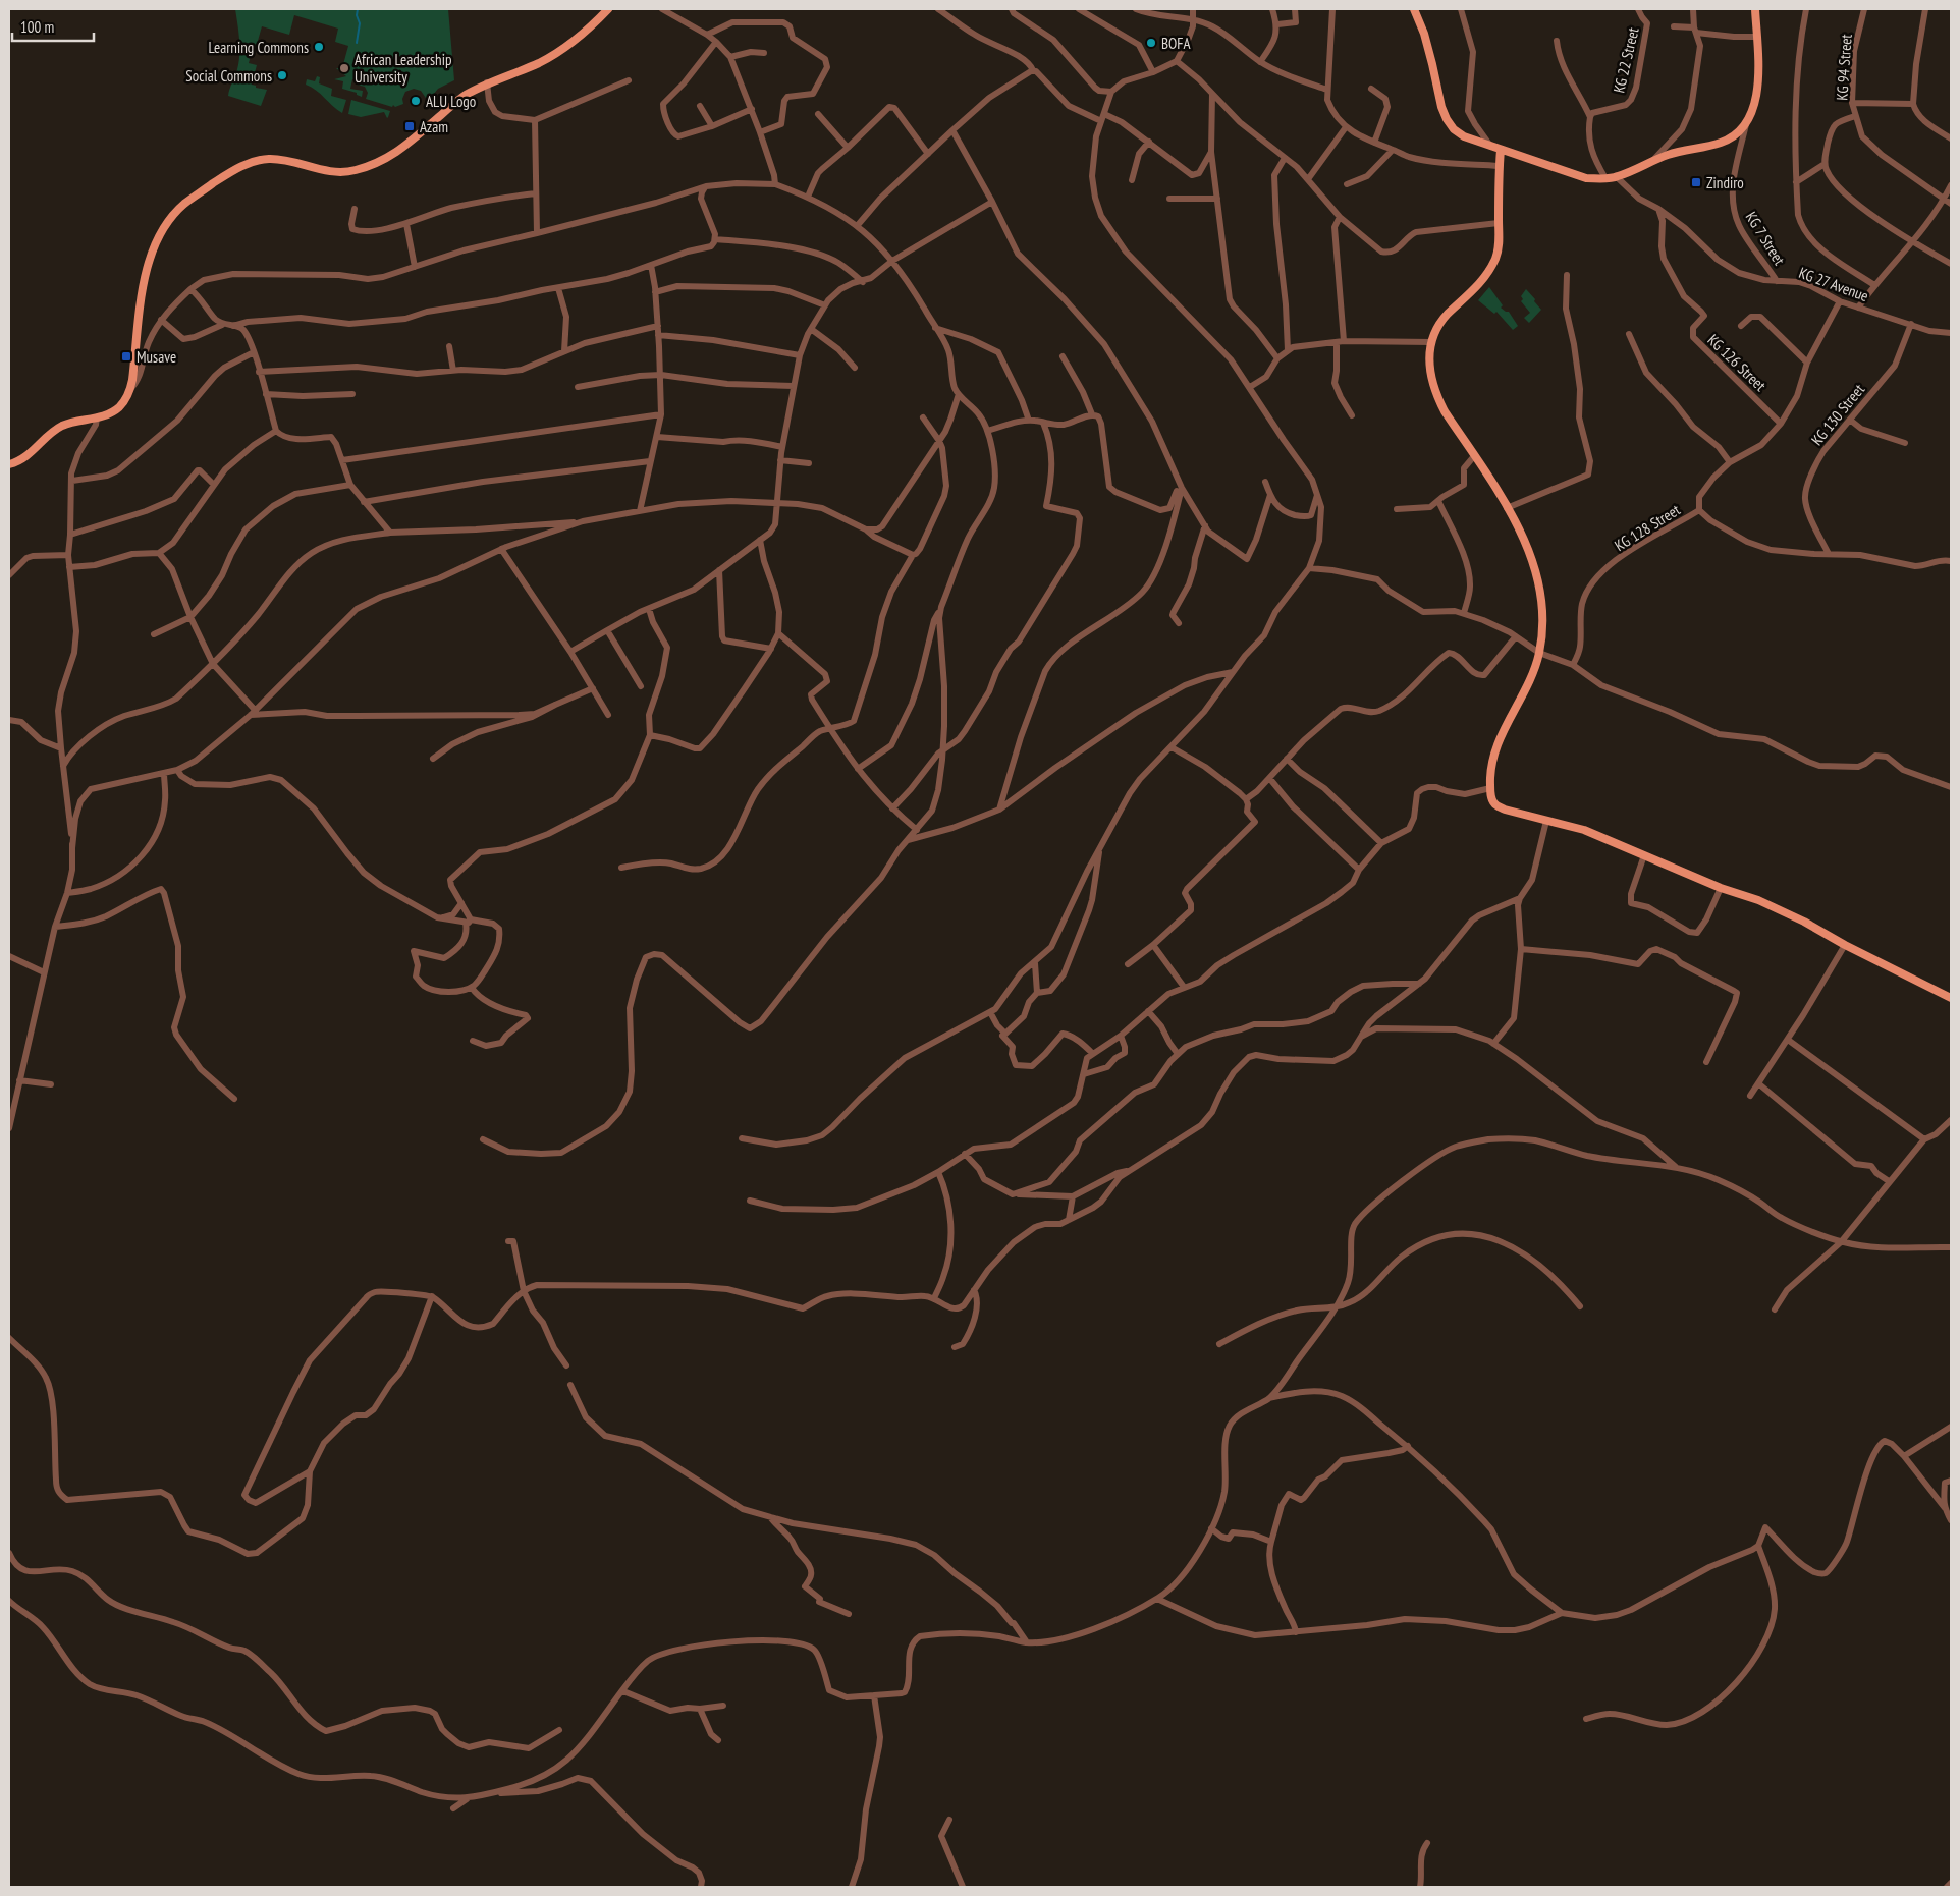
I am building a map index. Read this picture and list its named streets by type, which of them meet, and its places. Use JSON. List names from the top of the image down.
{
  "streets": {
    "street": [
      "KG 22 Street",
      "KG 94 Street",
      "KG 7 Street",
      "KG 27 Avenue",
      "KG 126 Street",
      "KG 130 Street",
      "KG 128 Street"
    ]
  },
  "crossings": [
    ["KG 7 Street", "KG 27 Avenue"],
    ["KG 27 Avenue", "KG 126 Street"],
    ["KG 27 Avenue", "KG 130 Street"],
    ["KG 27 Avenue", "KG 128 Street"],
    ["KG 126 Street", "KG 128 Street"]
  ],
  "places": {
    "other": [
      "BOFA",
      "Learning Commons",
      "African Leadership University",
      "Social Commons",
      "ALU Logo"
    ],
    "transit": ["Azam", "Zindiro", "Musave"]
  },
  "scale_bar": "100 m"
}
